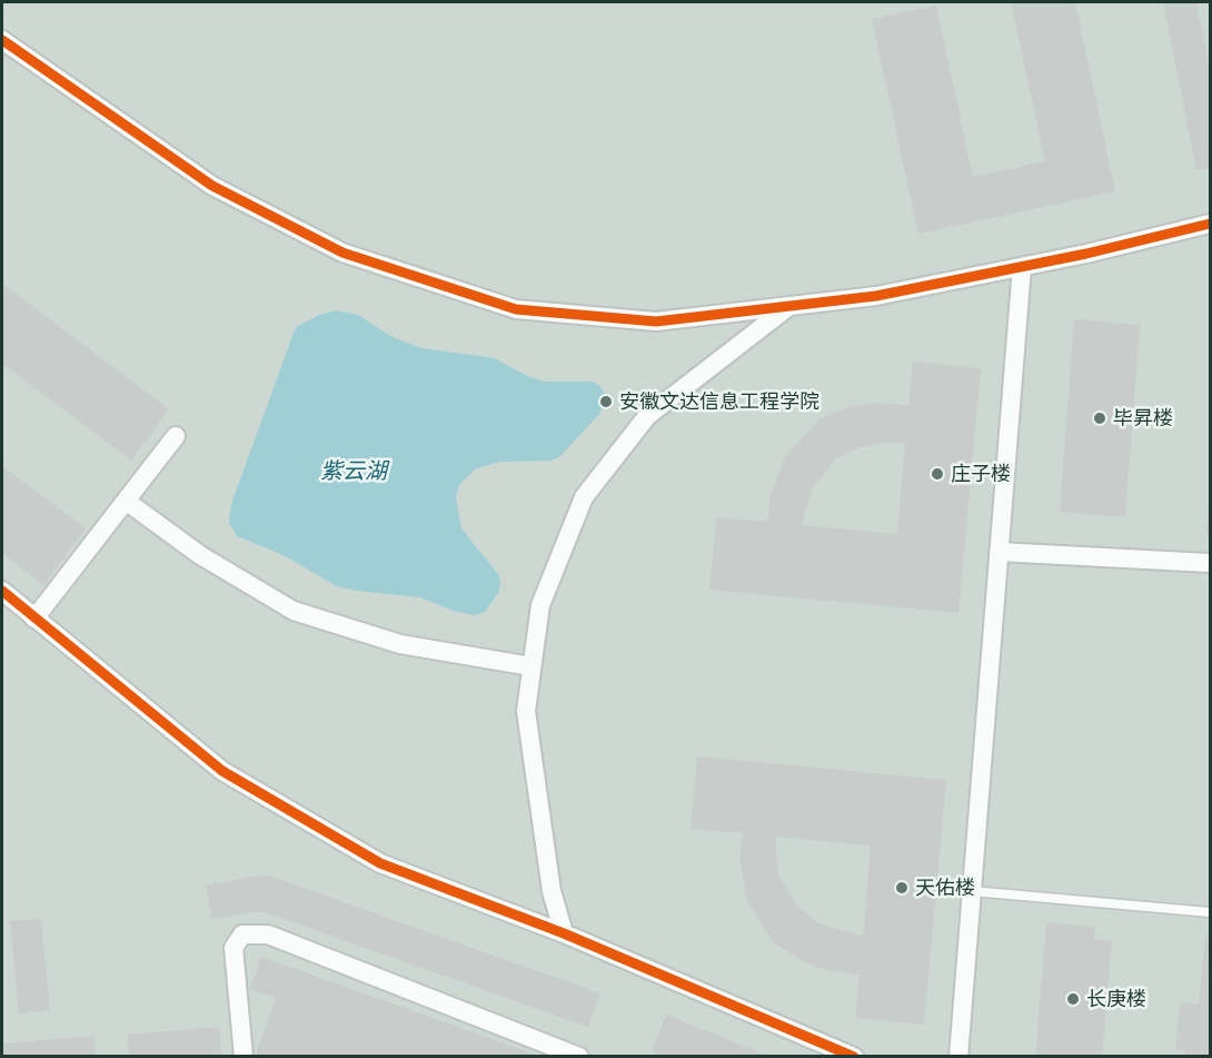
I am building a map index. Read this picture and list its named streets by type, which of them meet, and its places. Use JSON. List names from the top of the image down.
{
  "water": ["紫云湖"],
  "places": [
    "安徽文达信息工程学院",
    "毕昇楼",
    "庄子楼",
    "天佑楼",
    "长庚楼"
  ]
}
